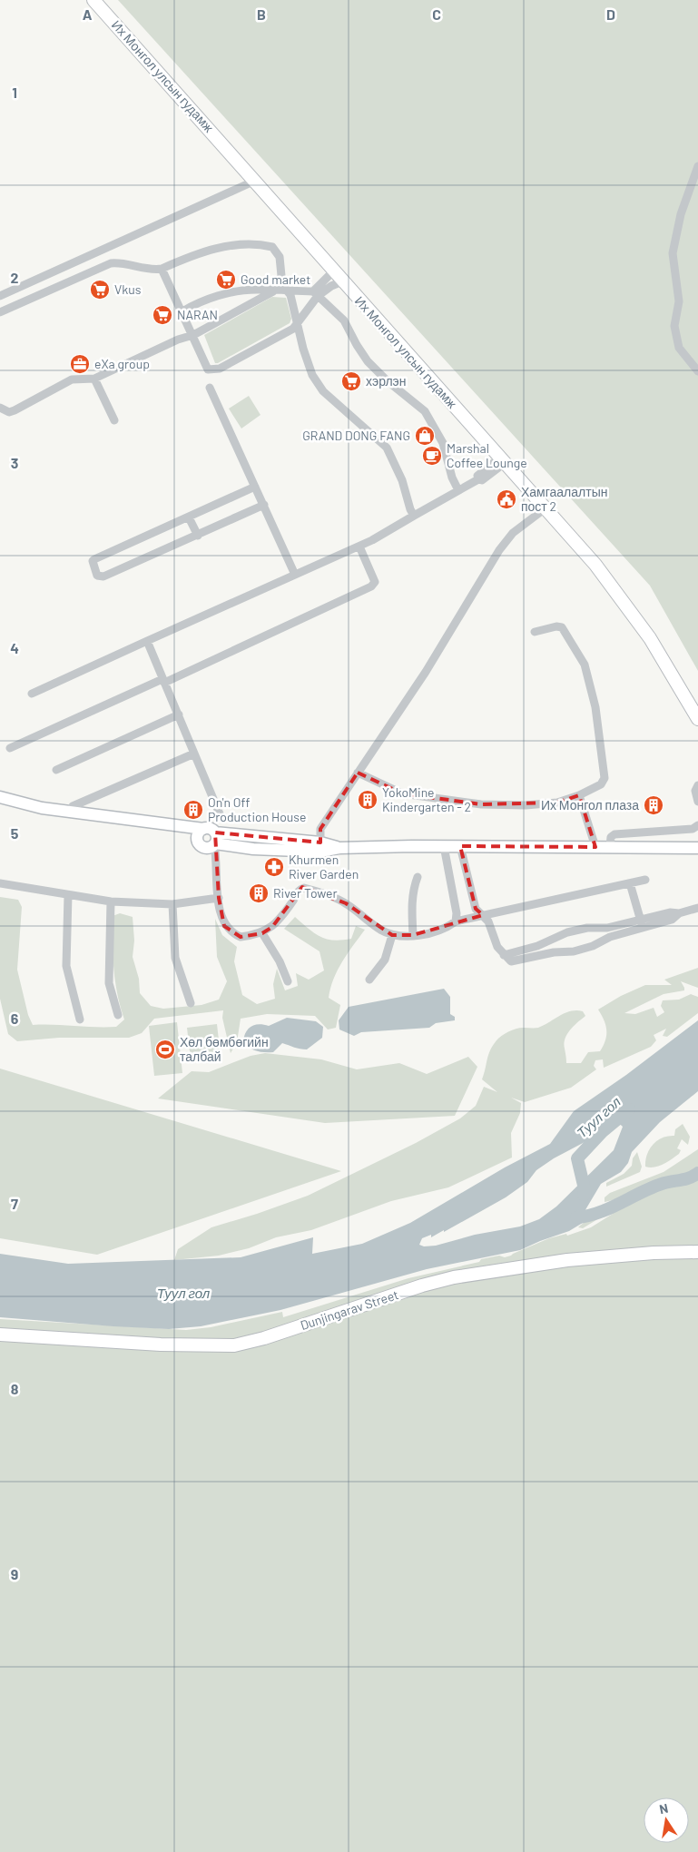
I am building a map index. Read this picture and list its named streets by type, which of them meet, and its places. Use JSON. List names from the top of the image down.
{
  "streets": {
    "main road": ["Их Монгол улсын гудамж", "Dunjingarav Street"]
  },
  "water": ["Туул гол"],
  "places": {
    "supermarket": [
      "Good market",
      "Vkus",
      "NARAN",
      "хэрлэн"
    ],
    "office": ["eXa group"],
    "shop": ["GRAND DONG FANG"],
    "cafe": ["Marshal Coffee Lounge"],
    "public building": ["Хамгаалалтын пост 2"],
    "building": [
      "YokoMine Kindergarten - 2",
      "Их Монгол плаза",
      "On'n Off Production House",
      "River Tower"
    ],
    "pharmacy": ["Khurmen River Garden"],
    "sports": ["Хөл бөмбөгийн талбай"]
  },
  "north": "top",
  "grid": {
    "columns": [
      "A",
      "B",
      "C",
      "D"
    ],
    "rows": [
      "1",
      "2",
      "3",
      "4",
      "5",
      "6",
      "7",
      "8",
      "9"
    ]
  }
}
